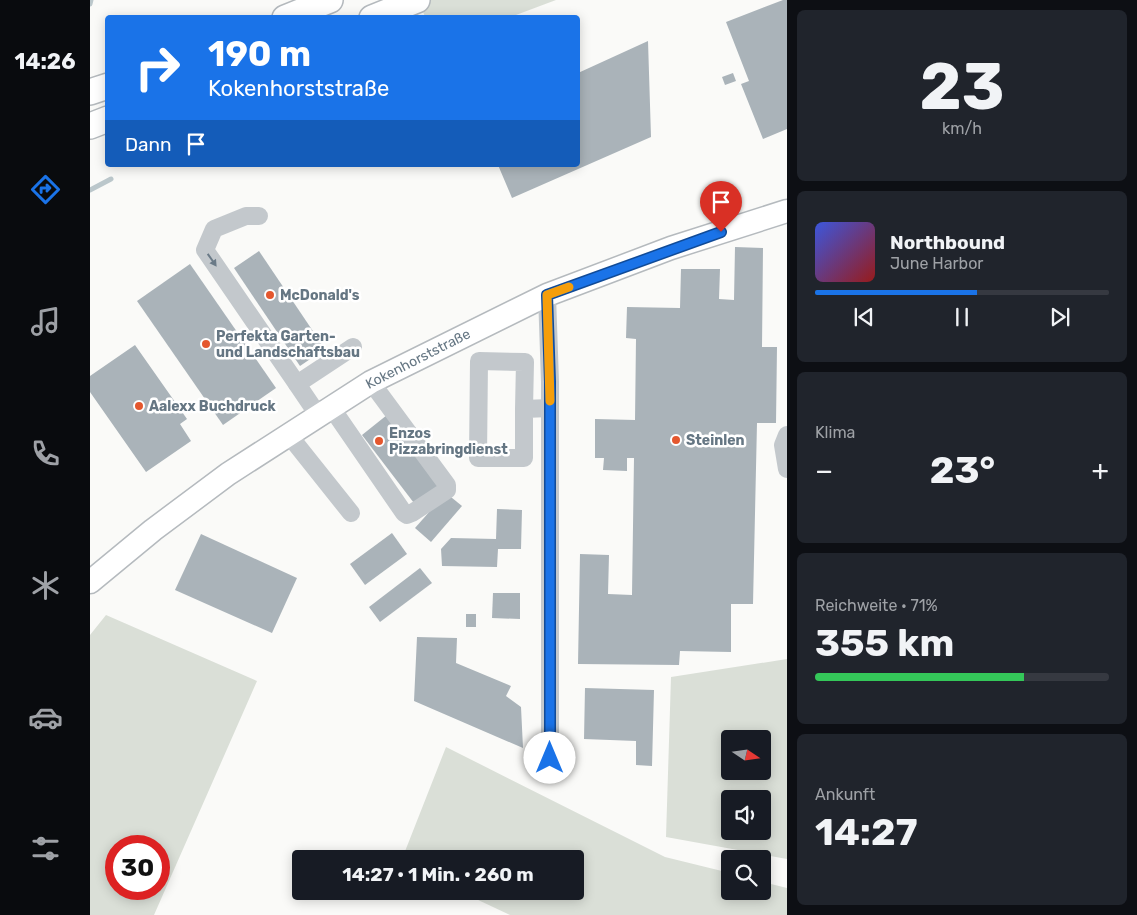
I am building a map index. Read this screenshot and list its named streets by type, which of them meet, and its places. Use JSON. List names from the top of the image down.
{
  "streets": {
    "main road": ["Kokenhorststraße"]
  },
  "places": [
    "McDonald's",
    "Perfekta Garten- und Landschaftsbau",
    "Aalexx Buchdruck",
    "Steinlen",
    "Enzos Pizzabringdienst"
  ],
  "north": "right",
  "page": {
    "tabs": "14:26",
    "tile": [
      ["23", "km/h"],
      "Klima",
      ["Reichweite · 71%", "355 km"],
      ["Ankunft", "14:27"]
    ],
    "turn": ["190 m", "Kokenhorststraße"],
    "then": "Dann",
    "song": ["Northbound", "June Harbor"],
    "heat": ["−", "23°", "+"],
    "limit": "30",
    "trip": "14:27 · 1 Min. · 260 m"
  }
}
